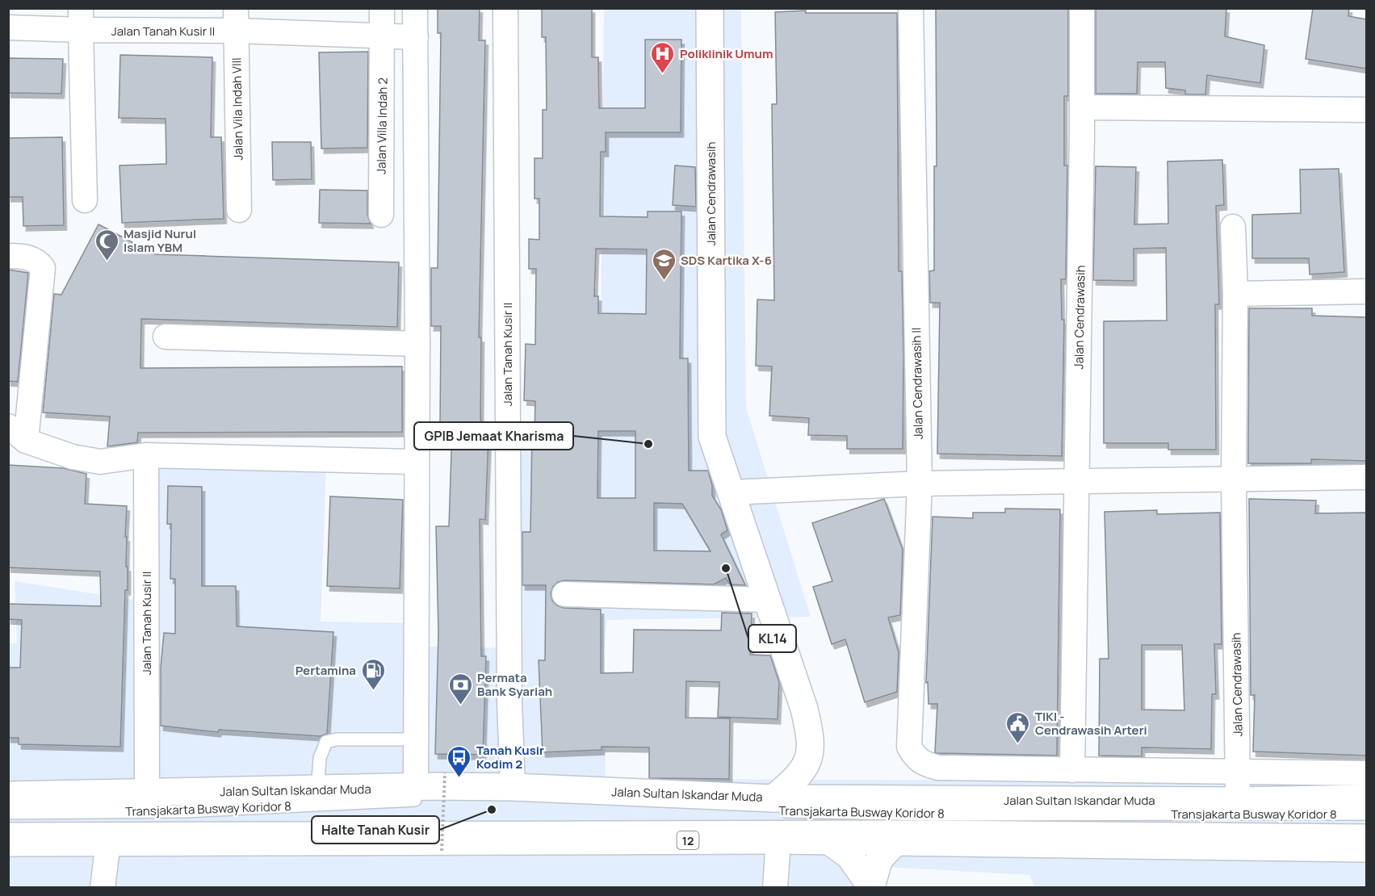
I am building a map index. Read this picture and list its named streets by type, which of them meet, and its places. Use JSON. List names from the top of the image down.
{
  "streets": {
    "main road": ["Jalan Cendrawasih", "Jalan Sultan Iskandar Muda", "12"],
    "street": [
      "Jalan Tanah Kusir II",
      "Jalan Vila Indah VIII",
      "Jalan Villa Indah 2",
      "Jalan Cendrawasih II"
    ],
    "lane": ["Transjakarta Busway Koridor 8"]
  },
  "crossings": [
    ["Jalan Tanah Kusir II", "Jalan Vila Indah VIII"],
    ["Jalan Tanah Kusir II", "Jalan Villa Indah 2"],
    ["Jalan Tanah Kusir II", "Jalan Sultan Iskandar Muda"],
    ["Jalan Cendrawasih", "Jalan Sultan Iskandar Muda"],
    ["Jalan Sultan Iskandar Muda", "Transjakarta Busway Koridor 8"]
  ],
  "places": {
    "hospital": ["Poliklinik Umum"],
    "mosque": ["Masjid Nurul Islam YBM"],
    "school or university": ["SDS Kartika X-6"],
    "other": ["GPIB Jemaat Kharisma", "KL14", "Halte Tanah Kusir"],
    "fuel station": ["Pertamina"],
    "bank": ["Permata Bank Syariah"],
    "public building": ["TIKI - Cendrawasih Arteri"],
    "bus stop": ["Tanah Kusir Kodim 2"]
  }
}
